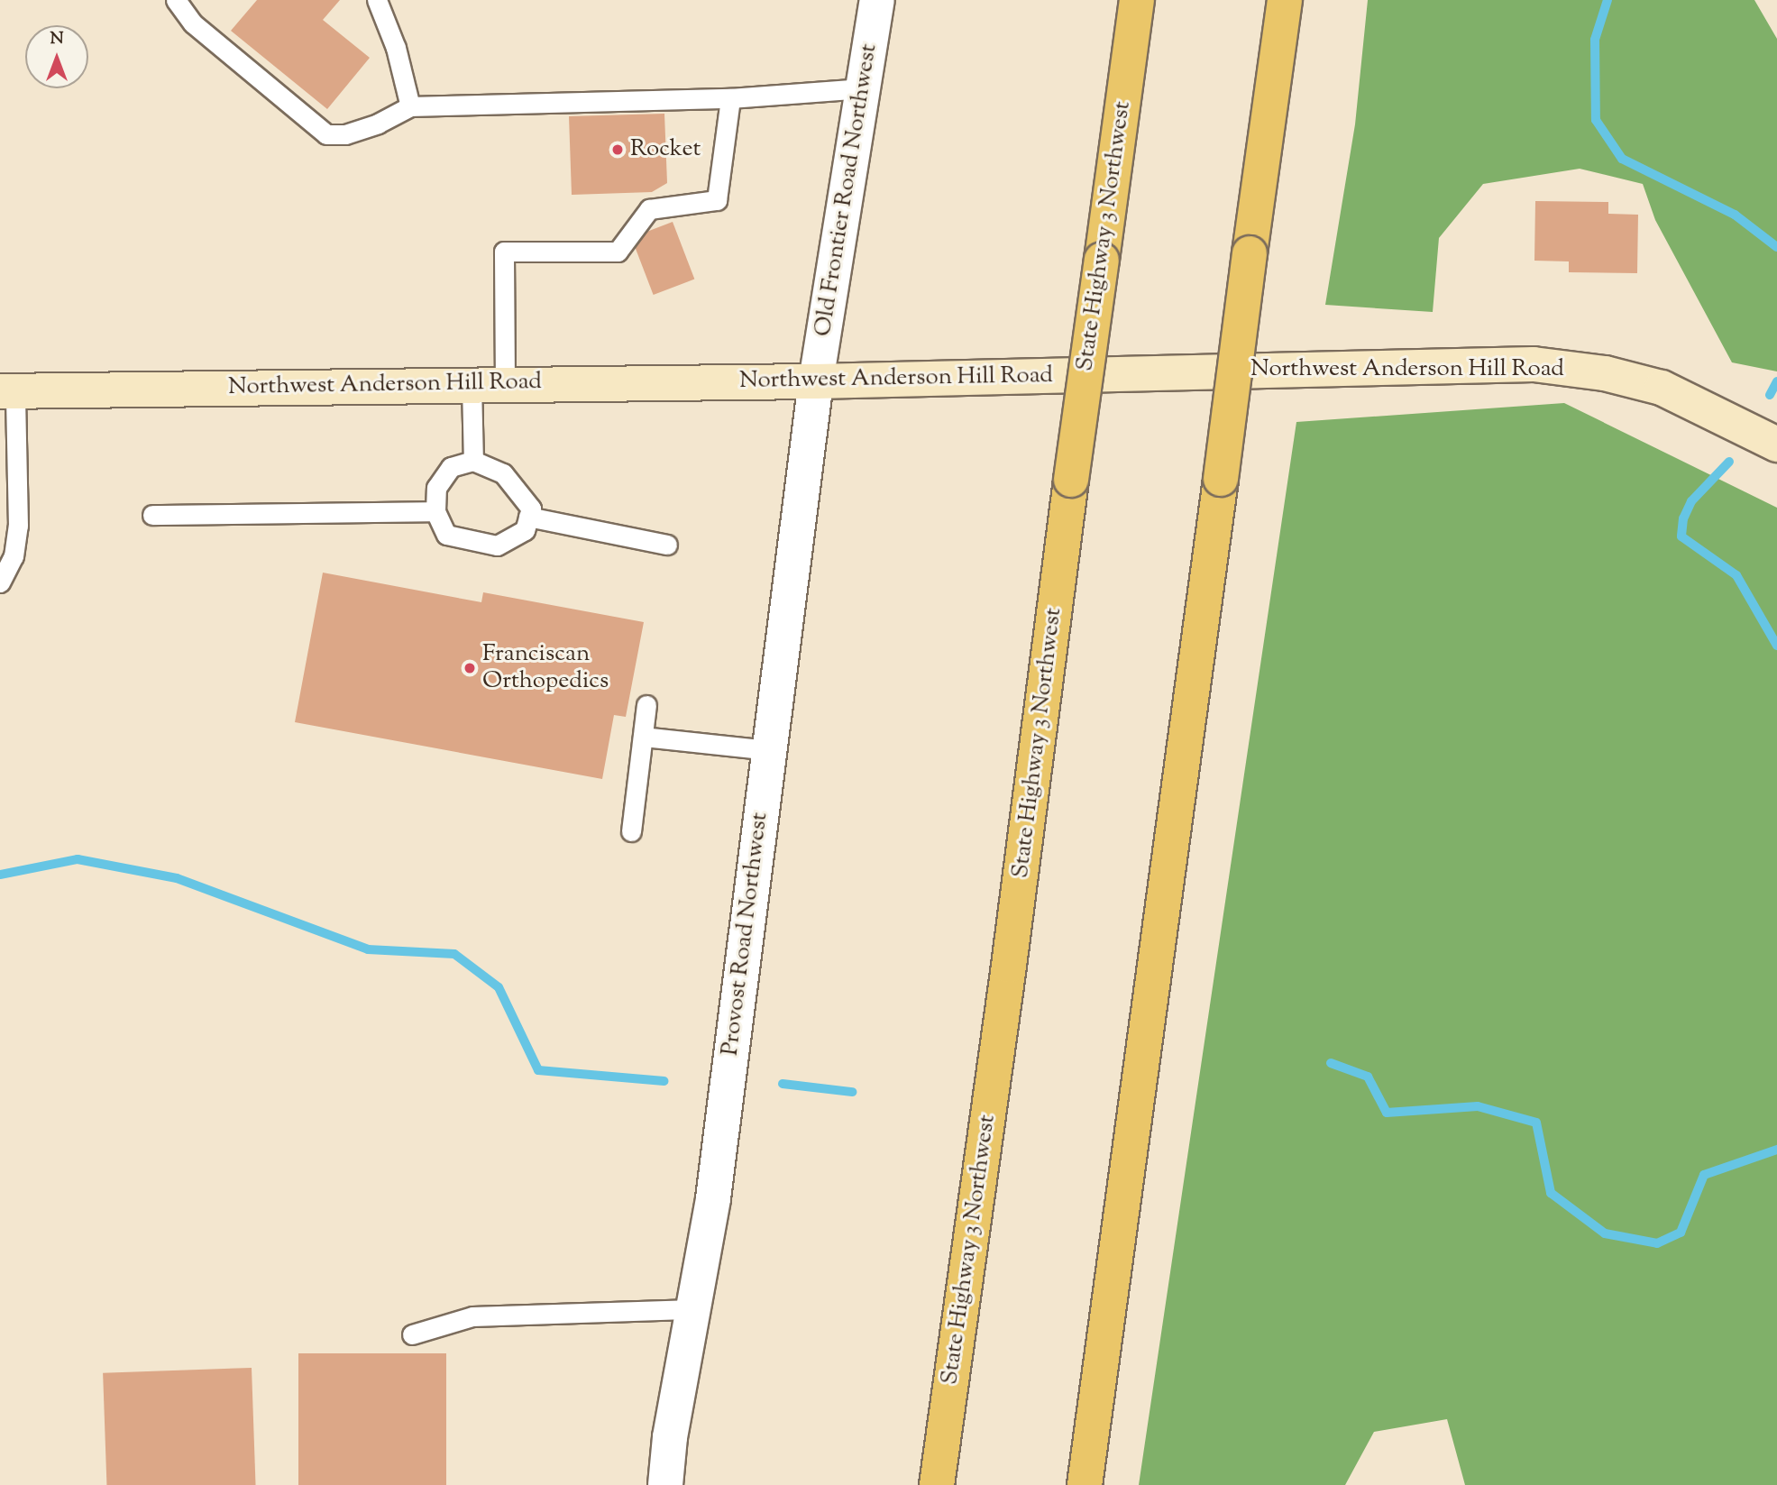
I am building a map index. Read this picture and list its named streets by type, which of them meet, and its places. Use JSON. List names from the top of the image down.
{
  "streets": {
    "highway": ["State Highway 3 Northwest"],
    "main road": ["Northwest Anderson Hill Road"],
    "street": ["Old Frontier Road Northwest", "Provost Road Northwest"]
  },
  "crossings": [
    ["Old Frontier Road Northwest", "Northwest Anderson Hill Road"],
    ["Old Frontier Road Northwest", "Provost Road Northwest"],
    ["Northwest Anderson Hill Road", "Provost Road Northwest"]
  ],
  "places": ["Rocket", "Franciscan Orthopedics"],
  "north": "top"
}
